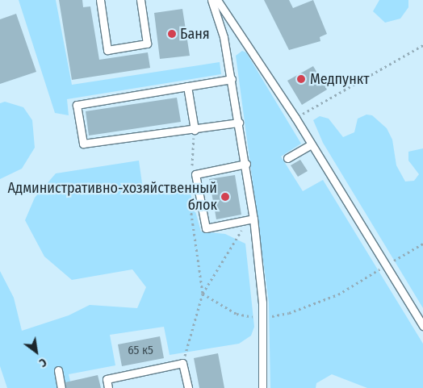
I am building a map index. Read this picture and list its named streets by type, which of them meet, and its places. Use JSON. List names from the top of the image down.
{
  "places": ["Баня", "Медпункт", "Административно-хозяйственный блок"],
  "house_numbers": ["65 к5"],
  "north": "bottom right"
}
